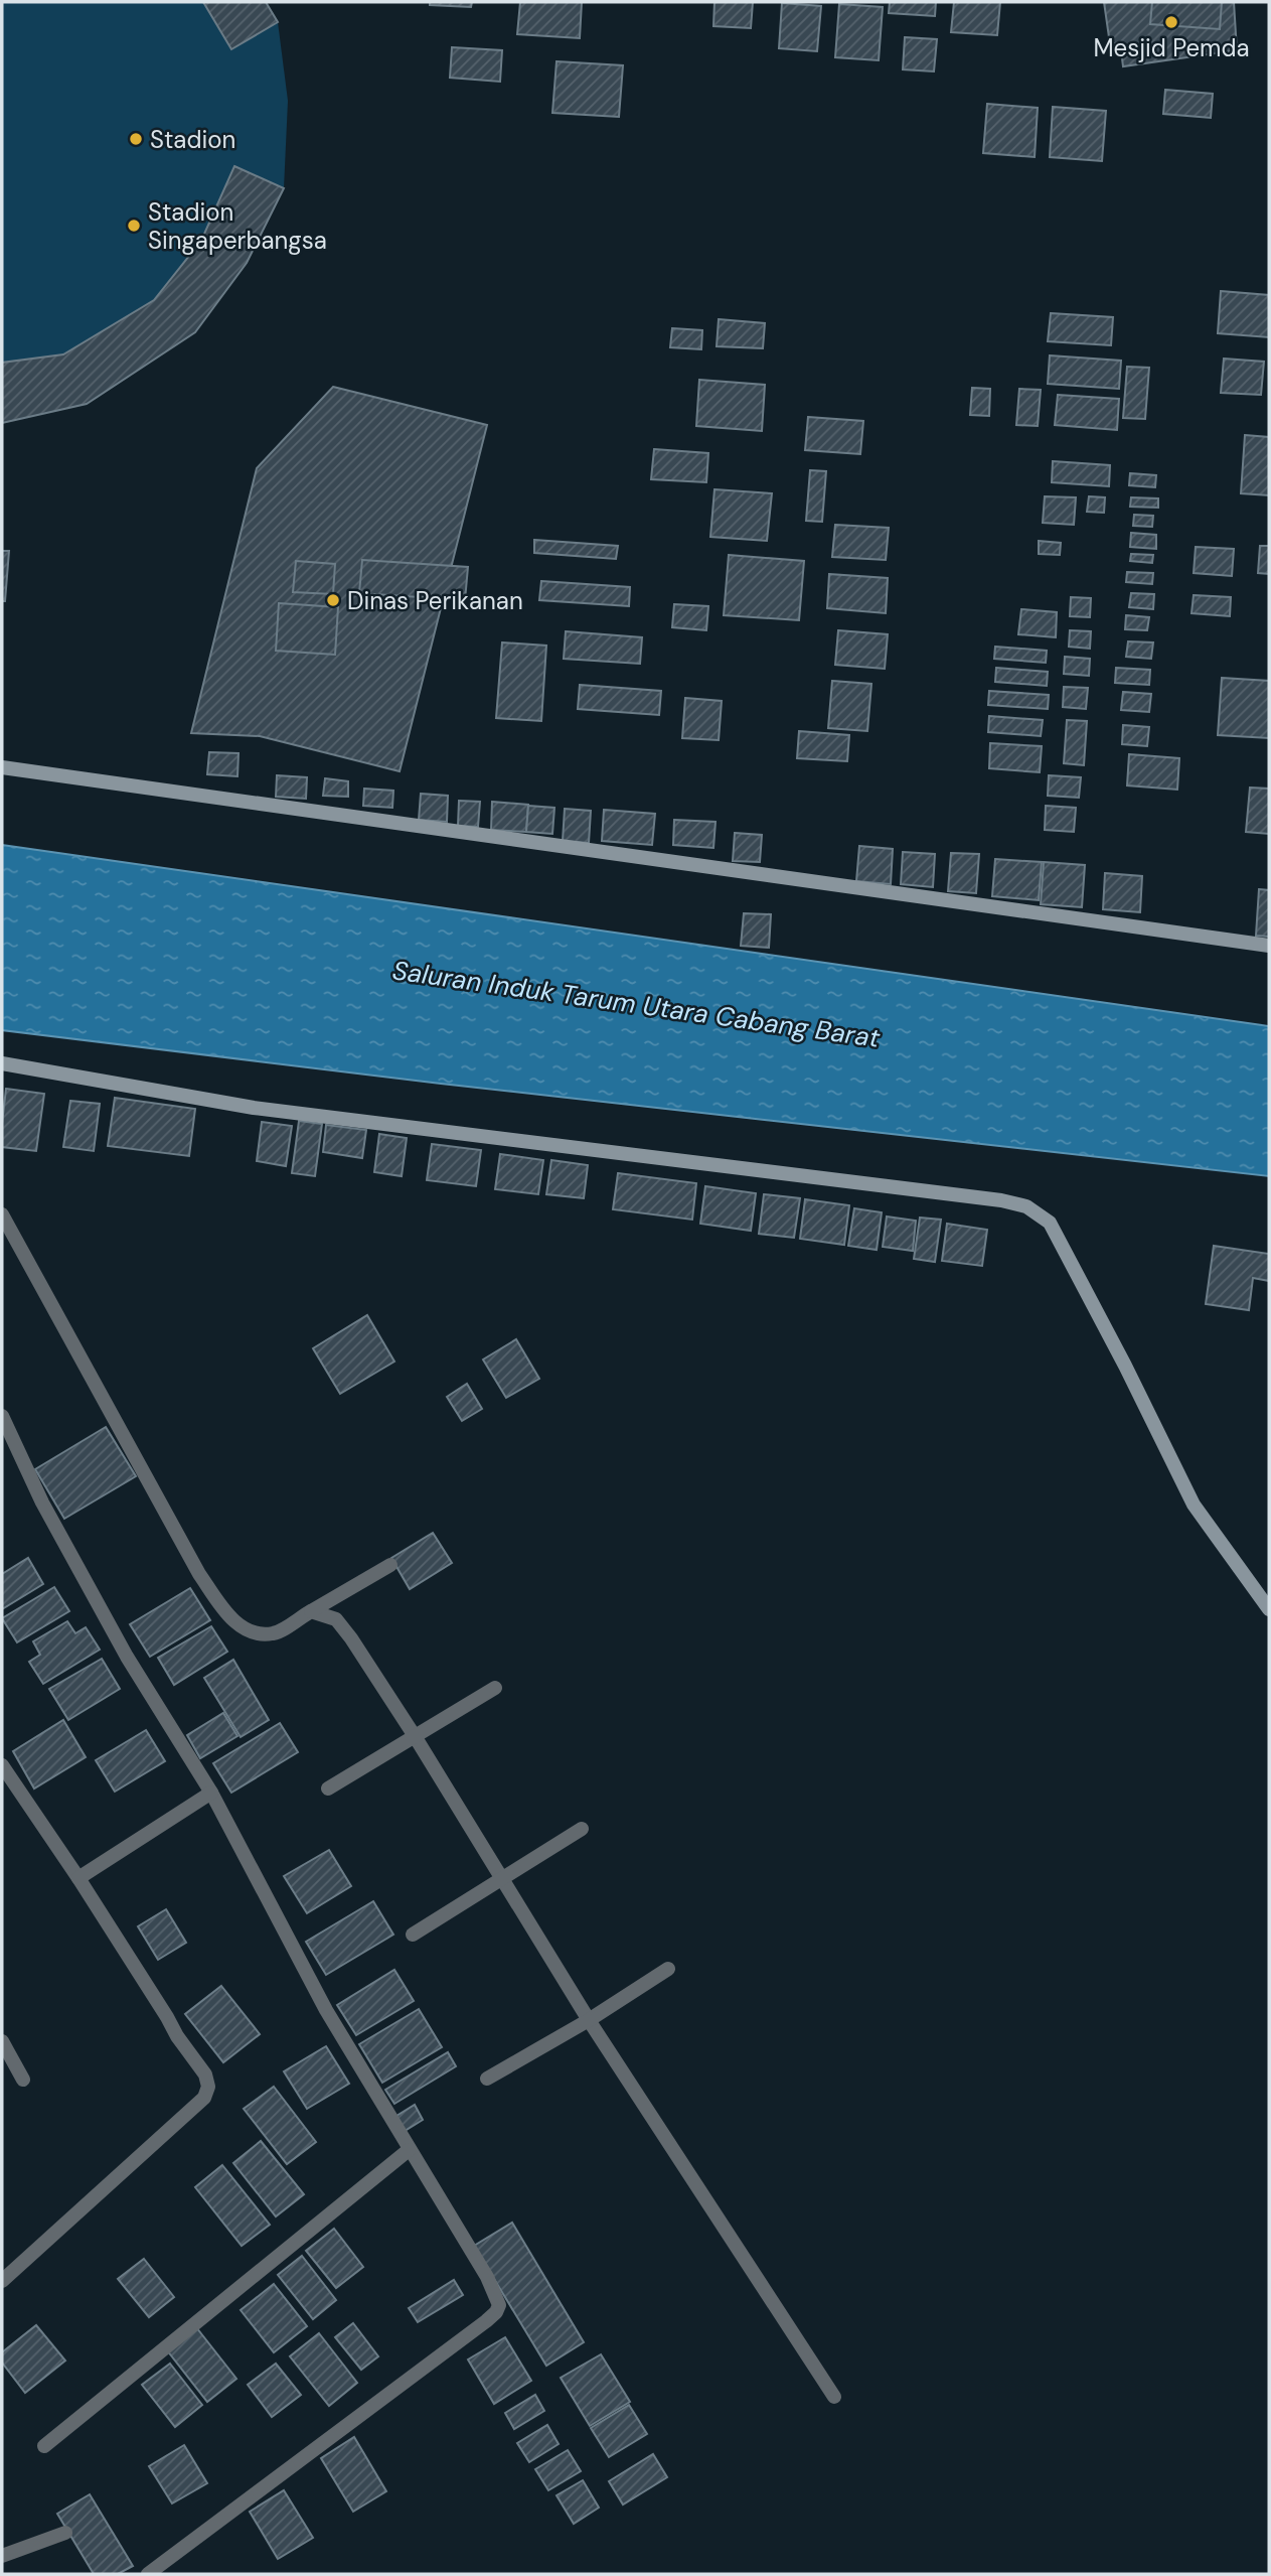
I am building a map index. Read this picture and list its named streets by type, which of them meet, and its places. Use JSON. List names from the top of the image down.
{
  "water": ["Saluran Induk Tarum Utara Cabang Barat"],
  "places": [
    "Mesjid Pemda",
    "Stadion",
    "Stadion Singaperbangsa",
    "Dinas Perikanan"
  ]
}
